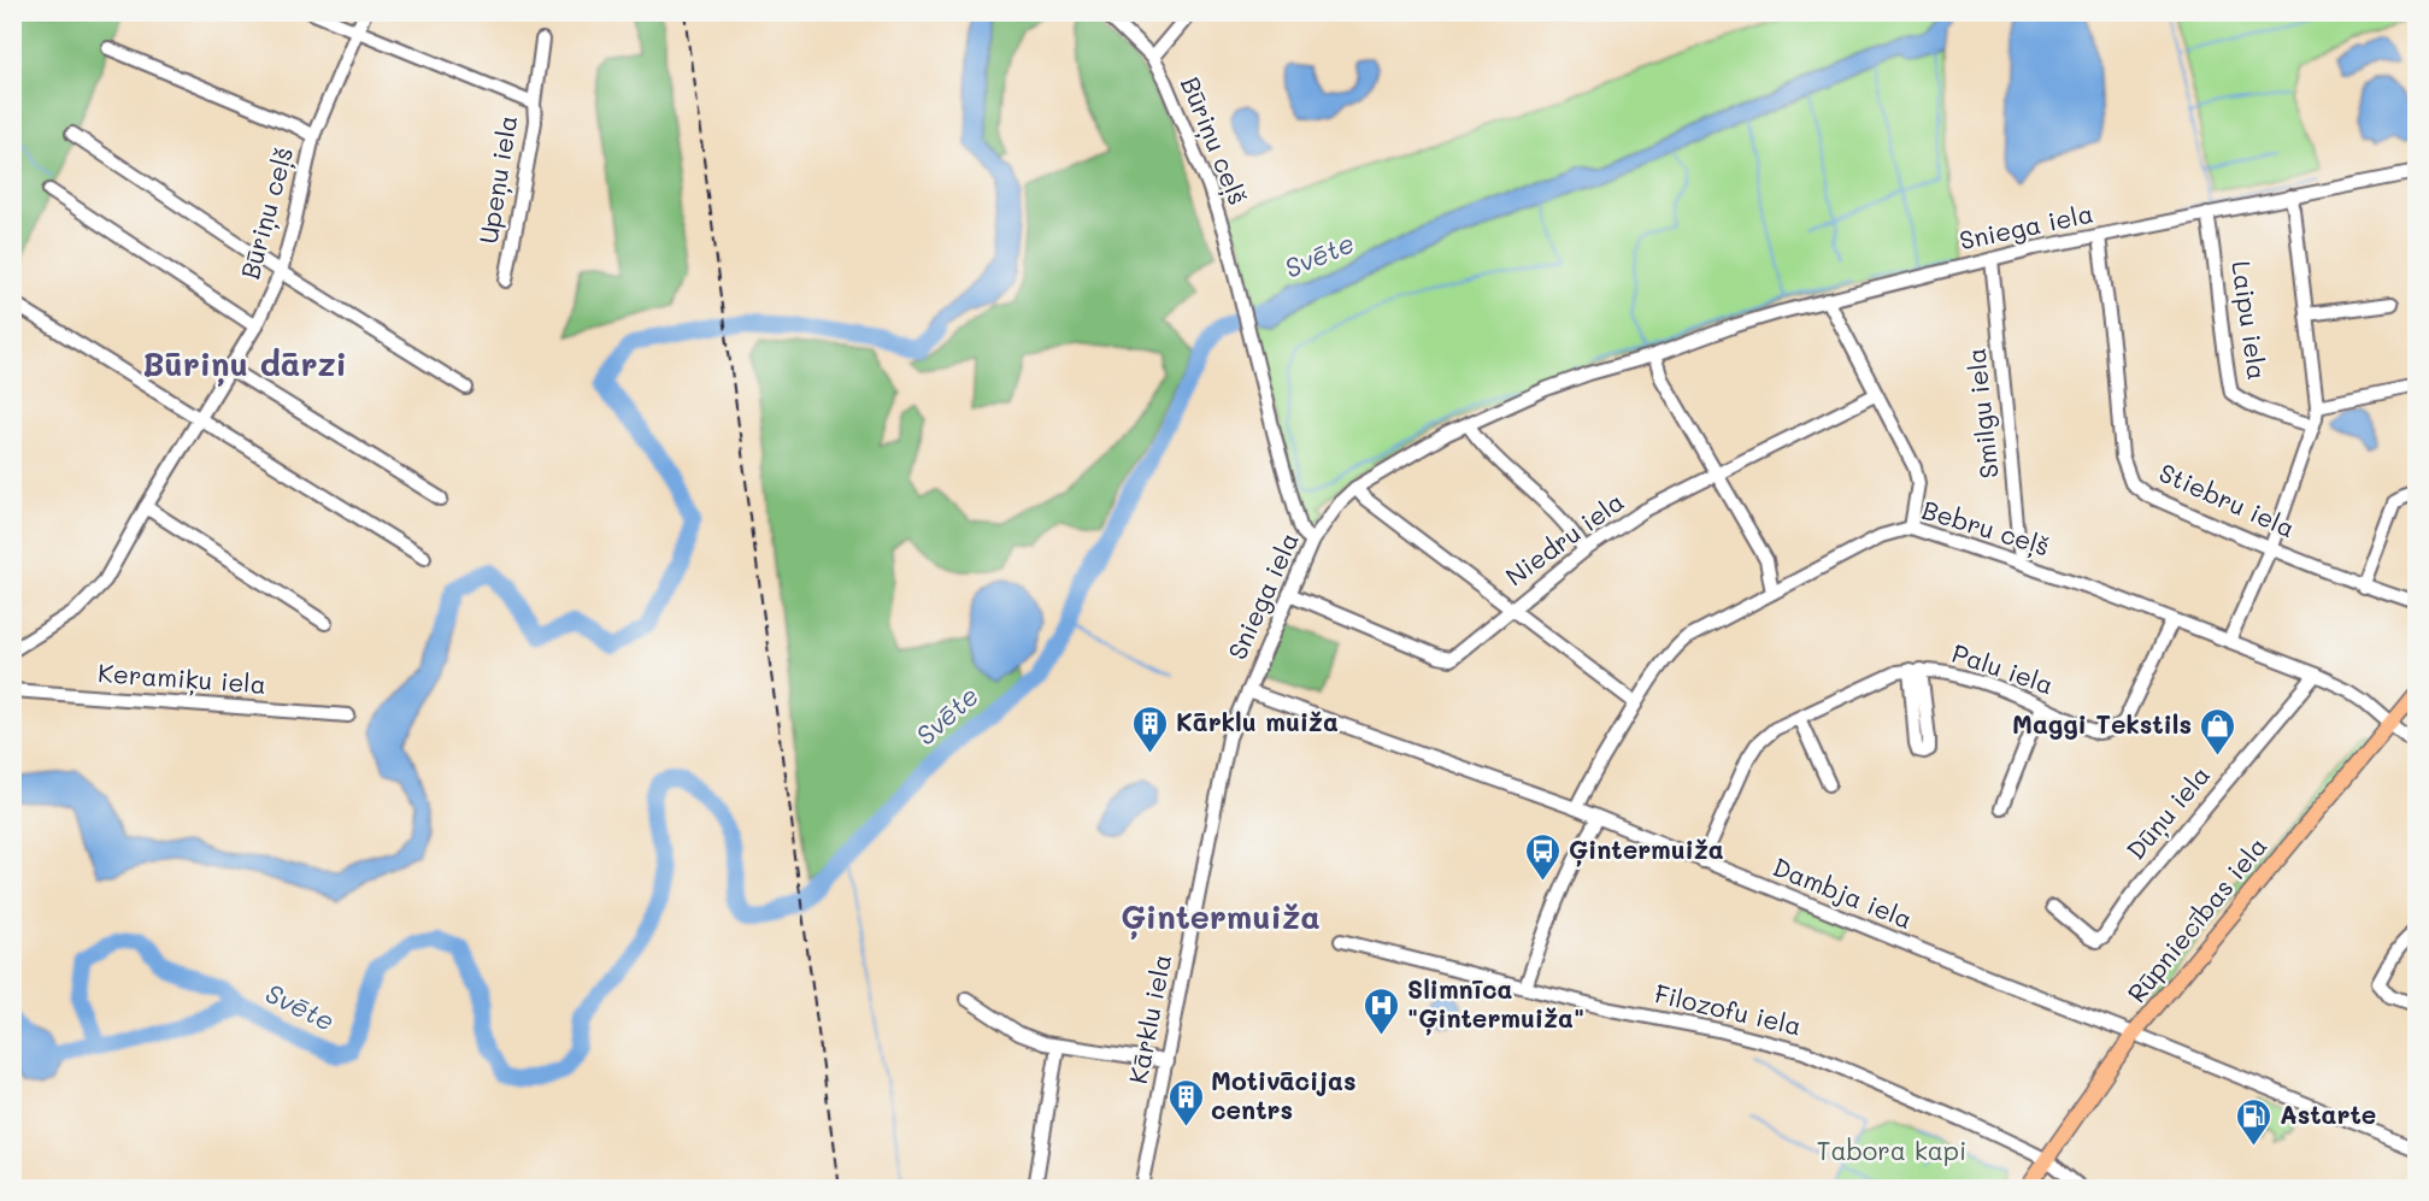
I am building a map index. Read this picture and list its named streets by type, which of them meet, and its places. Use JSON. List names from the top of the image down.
{
  "streets": {
    "main road": ["Rūpniecības iela"],
    "street": [
      "Būriņu ceļš",
      "Upeņu iela",
      "Sniega iela",
      "Laipu iela",
      "Smilgu iela",
      "Stiebru iela",
      "Bebru ceļš",
      "Niedru iela",
      "Palu iela",
      "Keramiķu iela",
      "Dūņu iela",
      "Dambja iela",
      "Filozofu iela",
      "Kārklu iela"
    ]
  },
  "crossings": [
    ["Būriņu ceļš", "Upeņu iela"],
    ["Būriņu ceļš", "Sniega iela"],
    ["Sniega iela", "Laipu iela"],
    ["Sniega iela", "Smilgu iela"],
    ["Sniega iela", "Stiebru iela"],
    ["Sniega iela", "Niedru iela"],
    ["Sniega iela", "Dambja iela"],
    ["Sniega iela", "Kārklu iela"],
    ["Smilgu iela", "Bebru ceļš"],
    ["Bebru ceļš", "Palu iela"],
    ["Bebru ceļš", "Dūņu iela"],
    ["Bebru ceļš", "Dambja iela"],
    ["Bebru ceļš", "Rūpniecības iela"],
    ["Palu iela", "Dambja iela"],
    ["Dambja iela", "Rūpniecības iela"],
    ["Dambja iela", "Kārklu iela"],
    ["Rūpniecības iela", "Filozofu iela"]
  ],
  "districts": ["Būriņu dārzi", "Ģintermuiža"],
  "water": ["Svēte"],
  "parks": ["Tabora kapi"],
  "places": {
    "building": ["Kārklu muiža", "Motivācijas centrs"],
    "shop": ["Maggi Tekstils"],
    "bus stop": ["Ģintermuiža"],
    "hospital": ["Slimnīca \"Ģintermuiža\""],
    "fuel station": ["Astarte"]
  }
}
